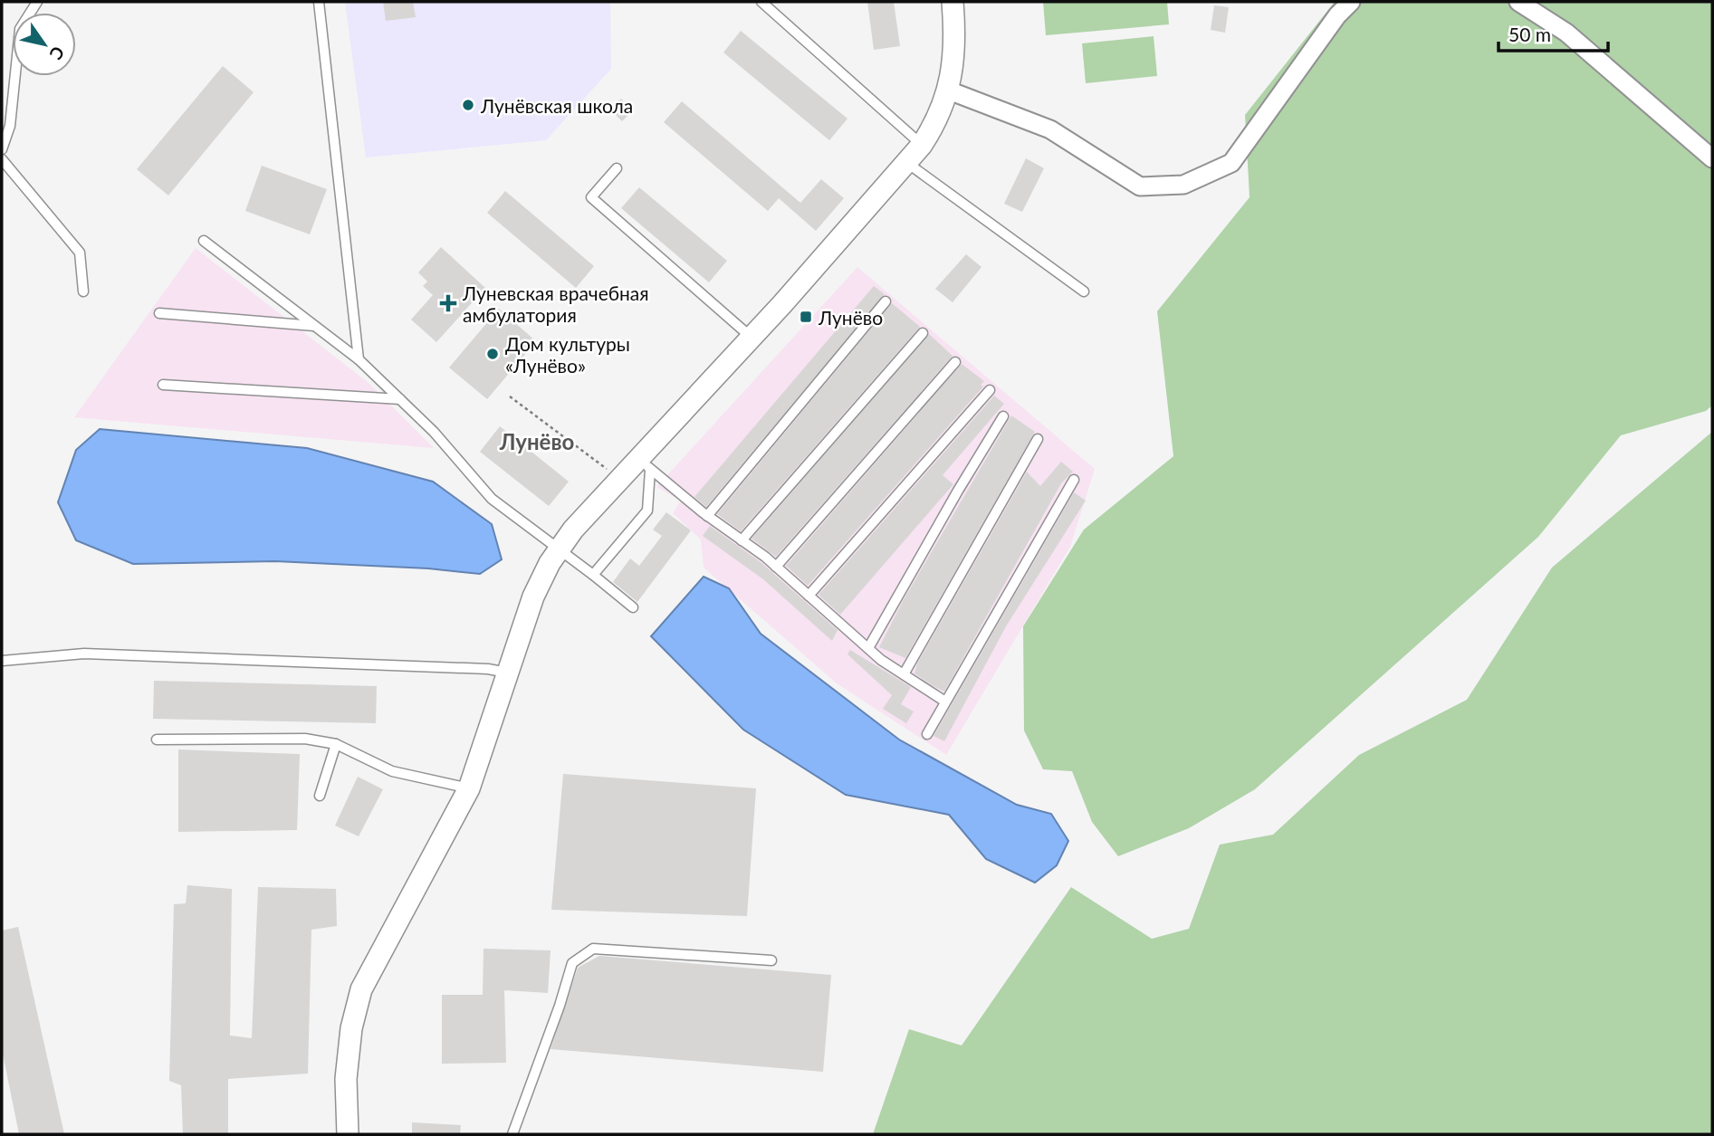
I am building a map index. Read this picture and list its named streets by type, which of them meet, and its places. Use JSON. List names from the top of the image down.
{
  "districts": ["Лунёво"],
  "places": {
    "other": ["Лунёвская школа", "Дом культуры «Лунёво»"],
    "health": ["Луневская врачебная амбулатория"],
    "transit": ["Лунёво"]
  },
  "scale_bar": "50 m",
  "north": "bottom right"
}
